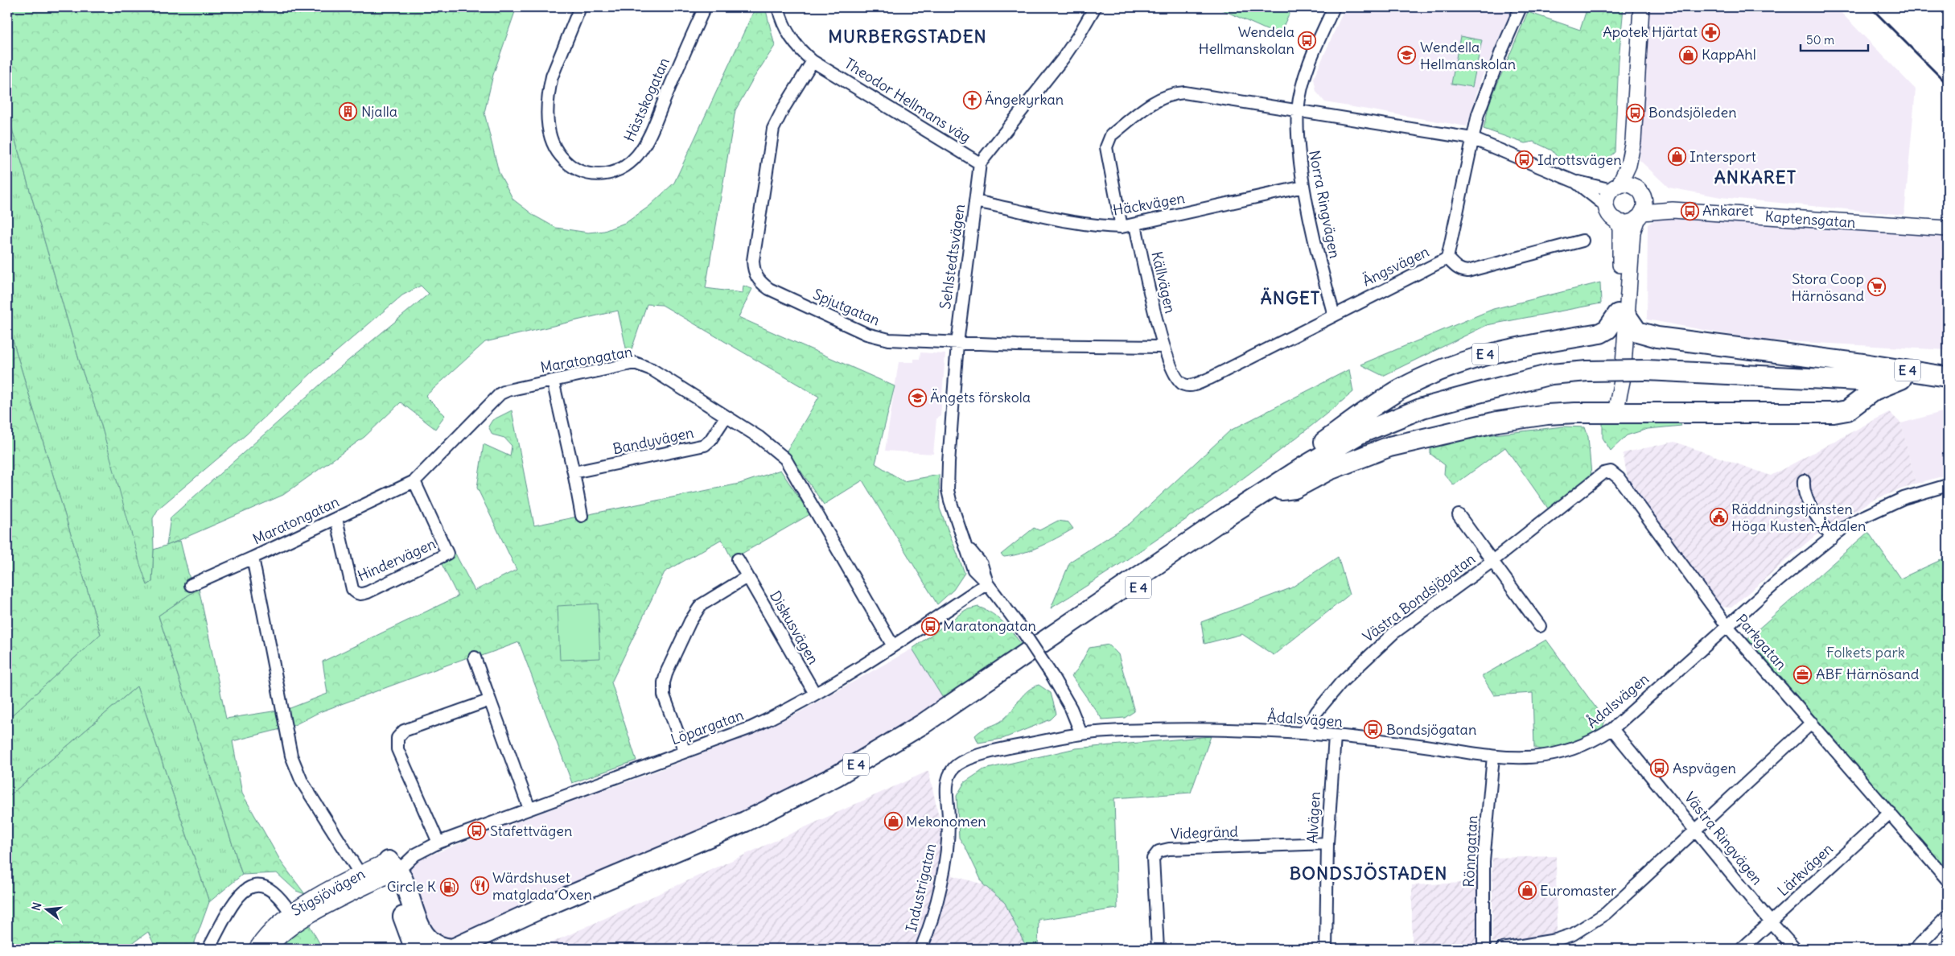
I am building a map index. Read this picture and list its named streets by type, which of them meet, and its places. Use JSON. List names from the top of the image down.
{
  "streets": {
    "highway": ["E 4"],
    "main road": ["Kaptensgatan", "Stigsjövägen"],
    "street": [
      "Hästskogatan",
      "Theodor Hellmans väg",
      "Häckvägen",
      "Norra Ringvägen",
      "Sehlstedtsvägen",
      "Ängsvägen",
      "Källvägen",
      "Spjutgatan",
      "Maratongatan",
      "Bandyvägen",
      "Hindervägen",
      "Västra Bondsjögatan",
      "Diskusvägen",
      "Parkgatan",
      "Ådalsvägen",
      "Löpargatan",
      "Alvägen",
      "Videgränd",
      "Västra Ringvägen",
      "Rönngatan",
      "Lärkvägen",
      "Industrigatan"
    ]
  },
  "crossings": [
    ["Theodor Hellmans väg", "Sehlstedtsvägen"],
    ["Theodor Hellmans väg", "Spjutgatan"],
    ["Häckvägen", "Norra Ringvägen"],
    ["Häckvägen", "Sehlstedtsvägen"],
    ["Häckvägen", "Källvägen"],
    ["Norra Ringvägen", "Ängsvägen"],
    ["Sehlstedtsvägen", "Spjutgatan"],
    ["Sehlstedtsvägen", "Ådalsvägen"],
    ["Sehlstedtsvägen", "Löpargatan"],
    ["Ängsvägen", "Källvägen"],
    ["Ängsvägen", "Spjutgatan"],
    ["Källvägen", "Spjutgatan"],
    ["Maratongatan", "Bandyvägen"],
    ["Maratongatan", "Hindervägen"],
    ["Maratongatan", "Löpargatan"],
    ["Maratongatan", "Stigsjövägen"],
    ["Västra Bondsjögatan", "Parkgatan"],
    ["Västra Bondsjögatan", "Ådalsvägen"],
    ["Diskusvägen", "Löpargatan"],
    ["Parkgatan", "Ådalsvägen"],
    ["Parkgatan", "Lärkvägen"],
    ["Ådalsvägen", "Alvägen"],
    ["Ådalsvägen", "Västra Ringvägen"],
    ["Ådalsvägen", "Rönngatan"],
    ["Ådalsvägen", "Industrigatan"],
    ["Löpargatan", "Stigsjövägen"],
    ["Alvägen", "Videgränd"],
    ["Västra Ringvägen", "Lärkvägen"]
  ],
  "districts": [
    "MURBERGSTADEN",
    "ANKARET",
    "ÄNGET",
    "BONDSJÖSTADEN"
  ],
  "parks": ["Folkets park"],
  "places": {
    "pharmacy": ["Apotek Hjärtat"],
    "bus stop": [
      "Wendela Hellmanskolan",
      "Bondsjöleden",
      "Idrottsvägen",
      "Ankaret",
      "Maratongatan",
      "Bondsjögatan",
      "Aspvägen",
      "Stafettvägen"
    ],
    "shop": [
      "KappAhl",
      "Intersport",
      "Mekonomen",
      "Euromaster"
    ],
    "school or university": ["Wendella Hellmanskolan", "Ängets förskola"],
    "church": ["Ängekyrkan"],
    "building": ["Njalla"],
    "supermarket": ["Stora Coop Härnösand"],
    "public building": ["Räddningstjänsten Höga Kusten-Ådalen"],
    "office": ["ABF Härnösand"],
    "restaurant": ["Wärdshuset matglada Oxen"],
    "fuel station": ["Circle K"]
  },
  "scale_bar": "50 m",
  "north": "left"
}
